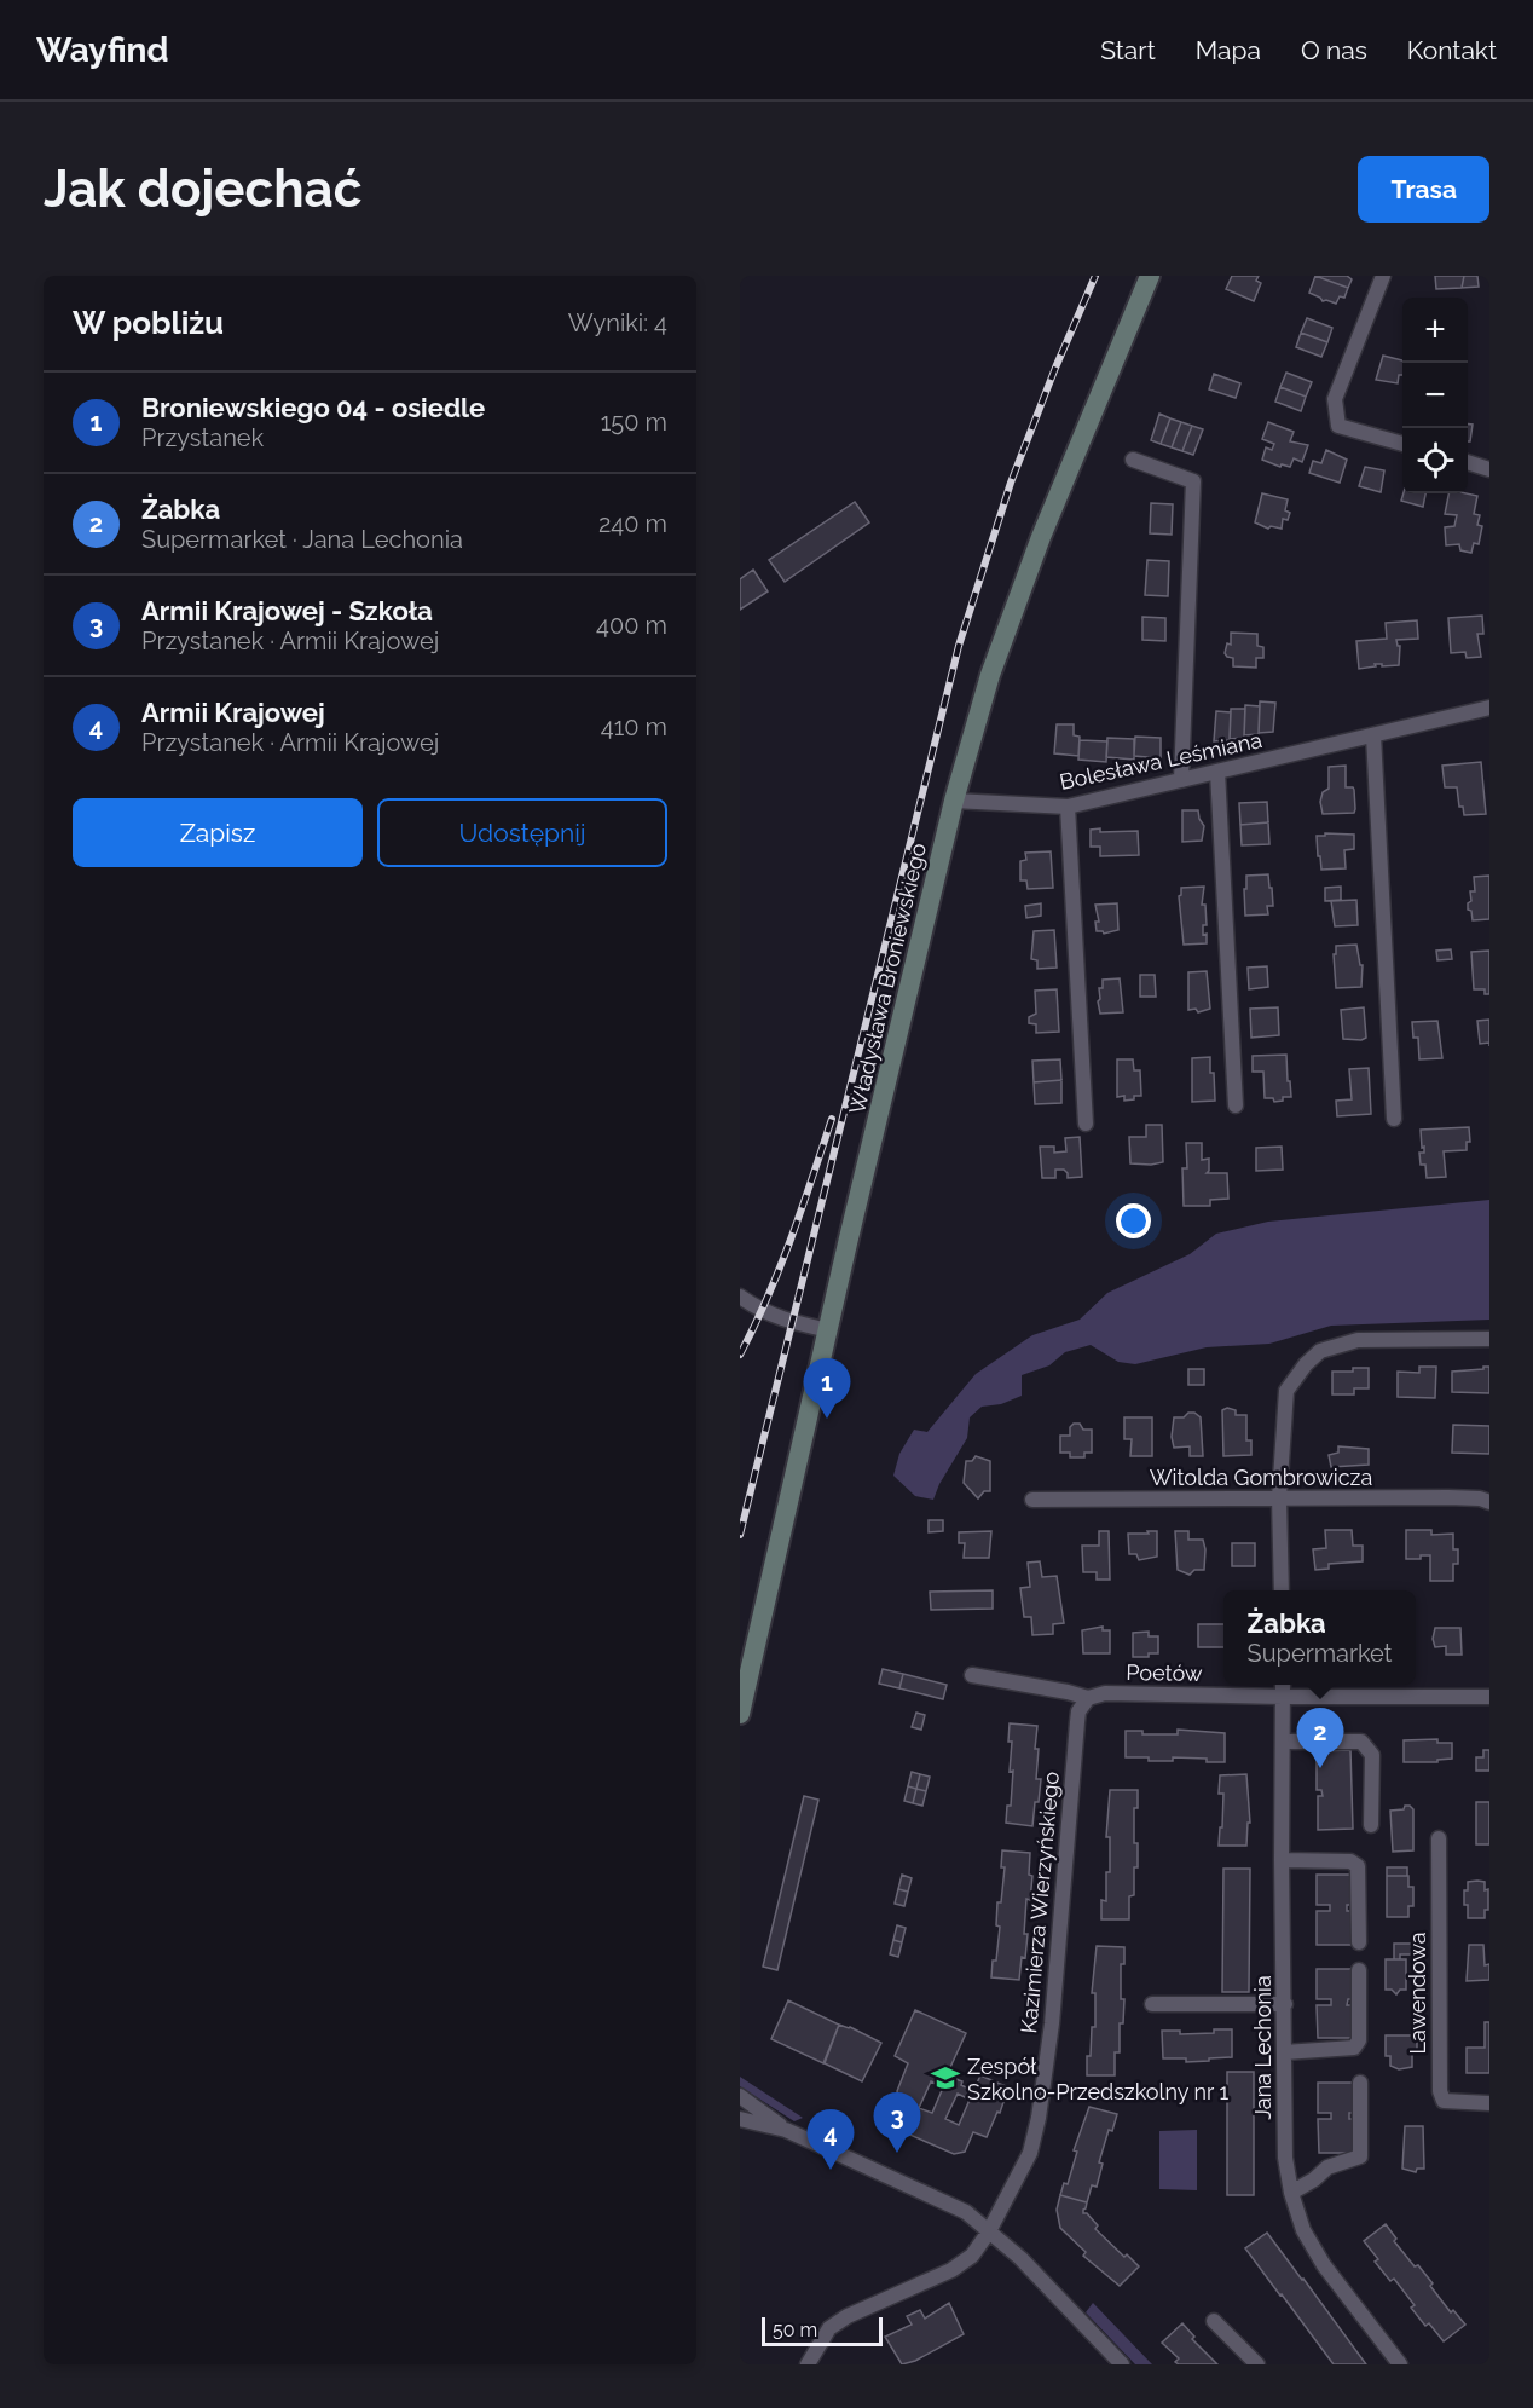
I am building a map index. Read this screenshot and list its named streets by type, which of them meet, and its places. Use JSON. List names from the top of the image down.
{
  "streets": {
    "main road": ["Władysława Broniewskiego"],
    "street": [
      "Bolesława Leśmiana",
      "Witolda Gombrowicza",
      "Poetów",
      "Kazimierza Wierzyńskiego",
      "Lawendowa",
      "Jana Lechonia"
    ]
  },
  "crossings": [
    ["Bolesława Leśmiana", "Władysława Broniewskiego"],
    ["Poetów", "Kazimierza Wierzyńskiego"],
    ["Poetów", "Jana Lechonia"]
  ],
  "places": {
    "school or university": ["Zespół Szkolno-Przedszkolny nr 1"]
  },
  "scale_bar": "50 m",
  "page": {
    "header": "Wayfind",
    "nav": [
      "Start",
      "Mapa",
      "O nas",
      "Kontakt"
    ],
    "buttons": [
      "Trasa",
      ["Zapisz", "Udostępnij"]
    ],
    "title": "Jak dojechać",
    "heading": ["W pobliżu", "Wyniki: 4"],
    "map_buttons": ["+", "−"],
    "list": [
      {
        "mark": "1",
        "name": "Broniewskiego 04 - osiedle",
        "note": "Przystanek",
        "value": "150 m"
      },
      {
        "mark": "2",
        "name": "Żabka",
        "note": "Supermarket · Jana Lechonia",
        "value": "240 m"
      },
      {
        "mark": "3",
        "name": "Armii Krajowej - Szkoła",
        "note": "Przystanek · Armii Krajowej",
        "value": "400 m"
      },
      {
        "mark": "4",
        "name": "Armii Krajowej",
        "note": "Przystanek · Armii Krajowej",
        "value": "410 m"
      }
    ],
    "pins": [
      "1",
      "2",
      "3",
      "4"
    ],
    "popup": ["Żabka", "Supermarket"],
    "scale": "50 m"
  }
}
